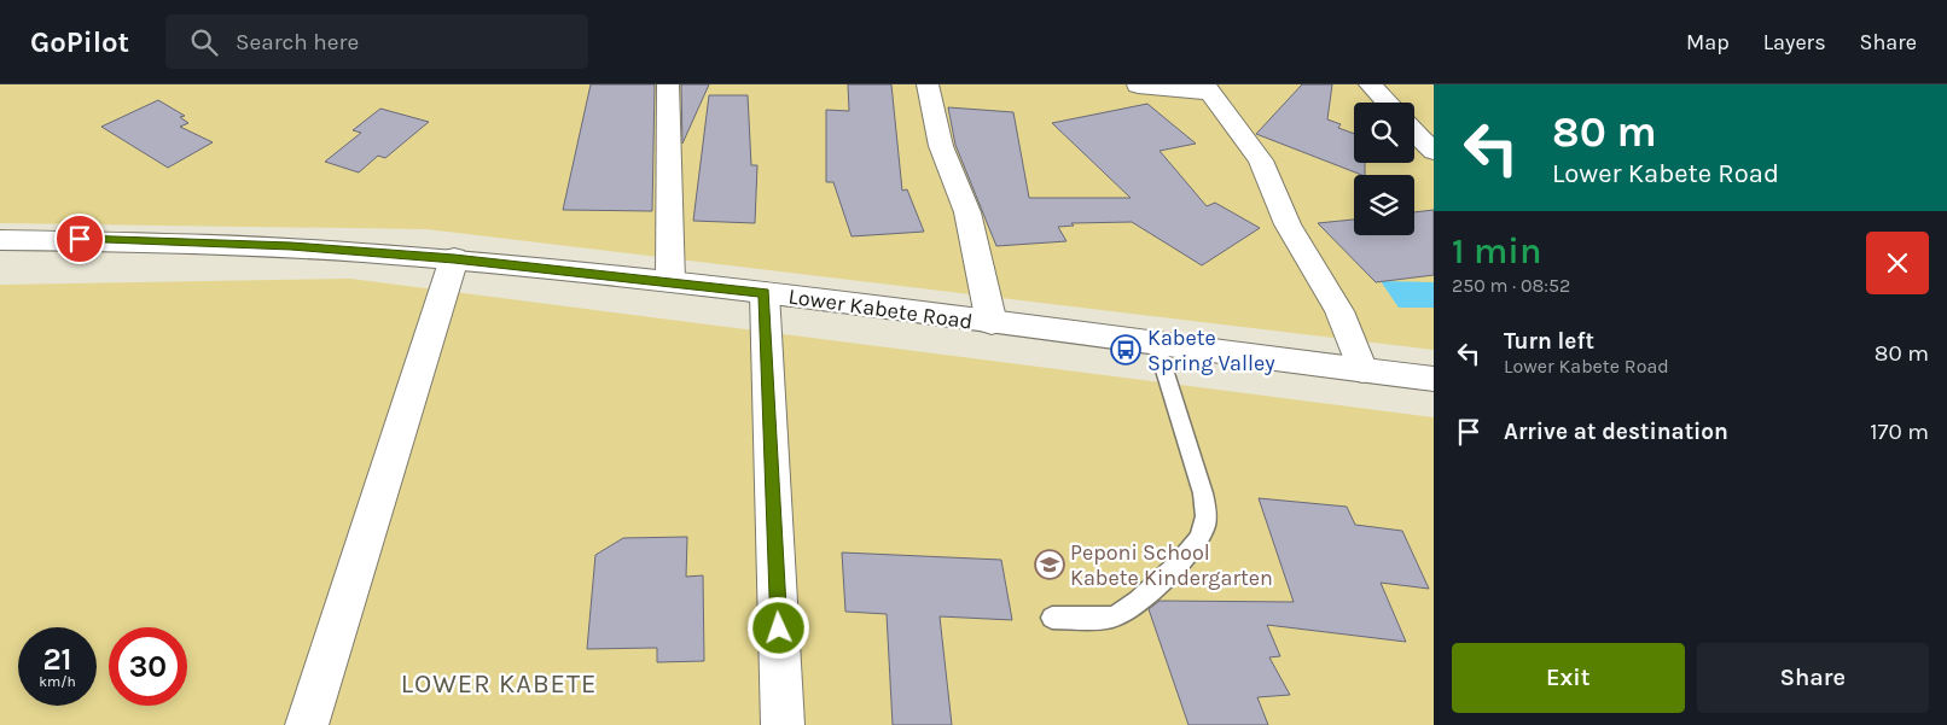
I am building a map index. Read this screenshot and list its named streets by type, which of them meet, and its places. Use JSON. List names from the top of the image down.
{
  "streets": {
    "street": ["Lower Kabete Road"]
  },
  "districts": ["LOWER KABETE"],
  "places": {
    "bus stop": ["Kabete Spring Valley"],
    "school or university": ["Peponi School Kabete Kindergarten"]
  },
  "page": {
    "header": "GoPilot",
    "search": "Search here",
    "nav": ["Map", "Layers", "Share"],
    "turn": ["80 m", "Lower Kabete Road"],
    "heading": ["1 min", "250 m · 08:52"],
    "list": [
      {
        "name": "Turn left",
        "note": "Lower Kabete Road",
        "value": "80 m"
      },
      {
        "name": "Arrive at destination",
        "value": "170 m"
      }
    ],
    "speed": "21 km/h",
    "limit": "30",
    "buttons": ["Exit", "Share"]
  }
}
